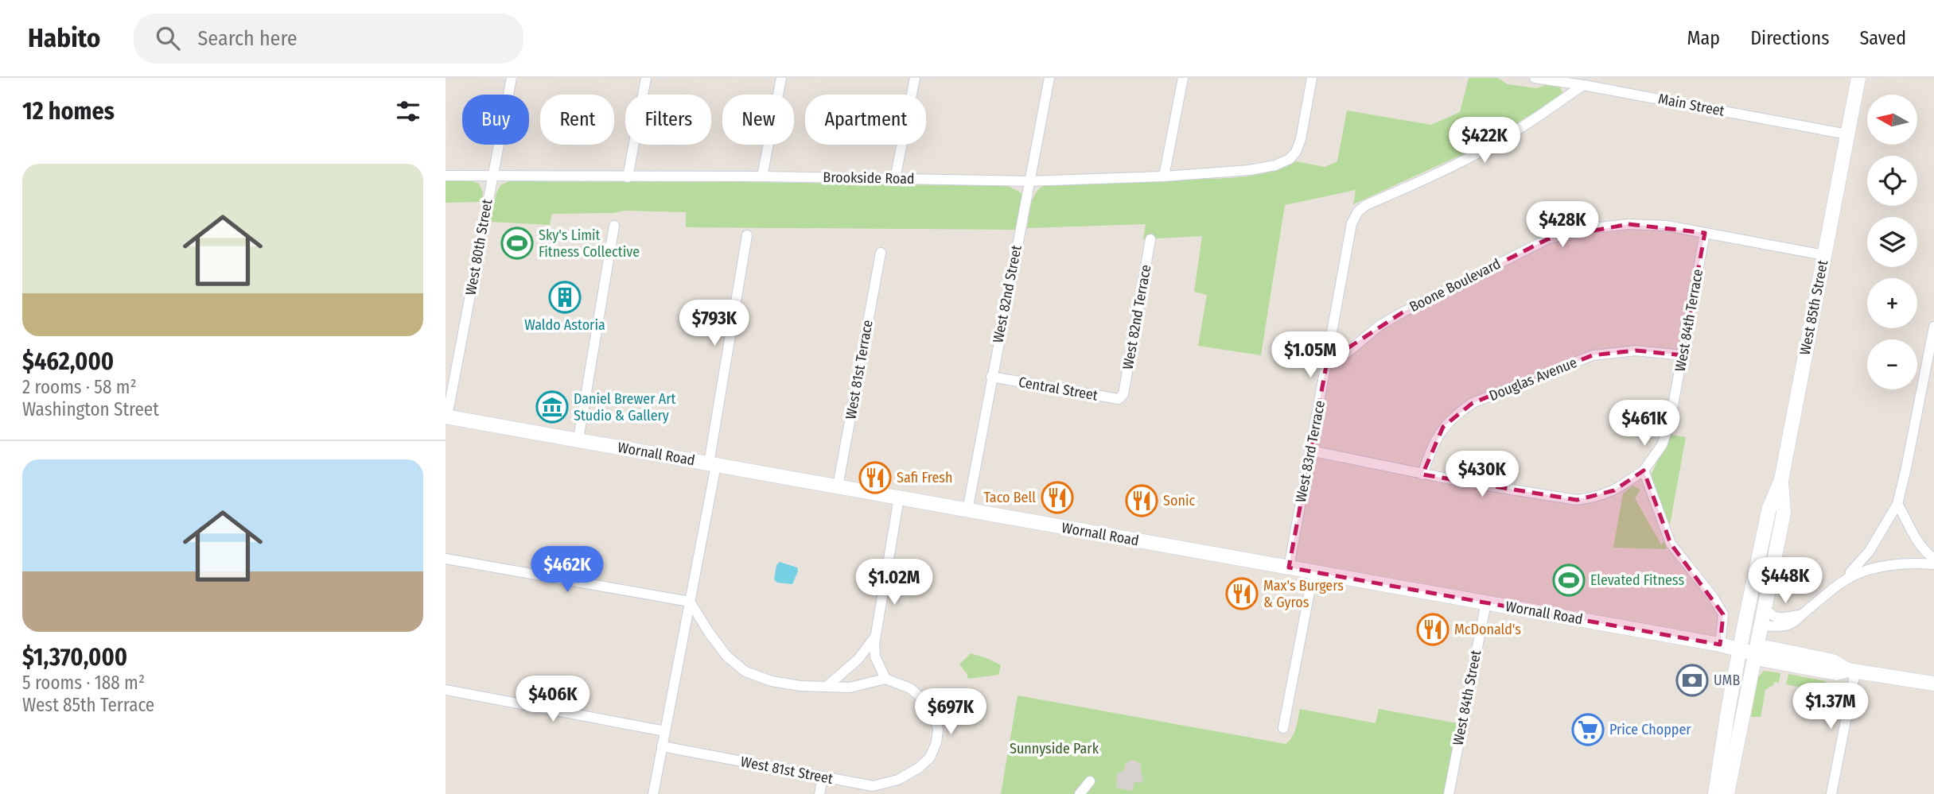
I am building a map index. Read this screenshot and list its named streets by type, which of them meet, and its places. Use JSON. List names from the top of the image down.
{
  "streets": {
    "main road": ["West 85th Street", "Wornall Road"],
    "street": [
      "Main Street",
      "Brookside Road",
      "West 80th Street",
      "Boone Boulevard",
      "West 82nd Street",
      "West 82nd Terrace",
      "West 84th Terrace",
      "West 81st Terrace",
      "Douglas Avenue",
      "Central Street",
      "West 83rd Terrace",
      "West 84th Street",
      "West 81st Street"
    ]
  },
  "crossings": [
    ["Main Street", "West 85th Street"],
    ["Main Street", "West 83rd Terrace"],
    ["Brookside Road", "West 80th Street"],
    ["Brookside Road", "West 82nd Street"],
    ["West 80th Street", "Wornall Road"],
    ["Boone Boulevard", "West 85th Street"],
    ["Boone Boulevard", "West 84th Terrace"],
    ["Boone Boulevard", "West 83rd Terrace"],
    ["West 82nd Street", "Central Street"],
    ["West 82nd Street", "Wornall Road"],
    ["West 85th Street", "Wornall Road"],
    ["West 82nd Terrace", "Central Street"],
    ["West 84th Terrace", "Douglas Avenue"],
    ["West 81st Terrace", "Wornall Road"],
    ["West 83rd Terrace", "Wornall Road"],
    ["Wornall Road", "West 84th Street"]
  ],
  "parks": ["Sunnyside Park"],
  "places": {
    "sports": ["Sky's Limit Fitness Collective", "Elevated Fitness"],
    "building": ["Waldo Astoria"],
    "museum": ["Daniel Brewer Art Studio & Gallery"],
    "restaurant": [
      "Safi Fresh",
      "Taco Bell",
      "Sonic",
      "Max's Burgers & Gyros",
      "McDonald's"
    ],
    "bank": ["UMB"],
    "supermarket": ["Price Chopper"]
  },
  "north": "left",
  "page": {
    "header": "Habito",
    "search": "Search here",
    "nav": ["Map", "Directions", "Saved"],
    "heading": "12 homes",
    "map_buttons": ["+", "−"],
    "chip": [
      "Buy",
      "Rent",
      "Filters",
      "New",
      "Apartment"
    ],
    "price": [
      "$422K",
      "$428K",
      "$793K",
      "$1.05M",
      "$461K",
      "$430K",
      "$462K",
      "$448K",
      "$1.02M",
      "$406K",
      "$1.37M",
      "$697K"
    ],
    "list": [
      {
        "name": "$462,000",
        "note": "2 rooms · 58 m² · Washington Street"
      },
      {
        "name": "$1,370,000",
        "note": "5 rooms · 188 m² · West 85th Terrace"
      }
    ]
  }
}
